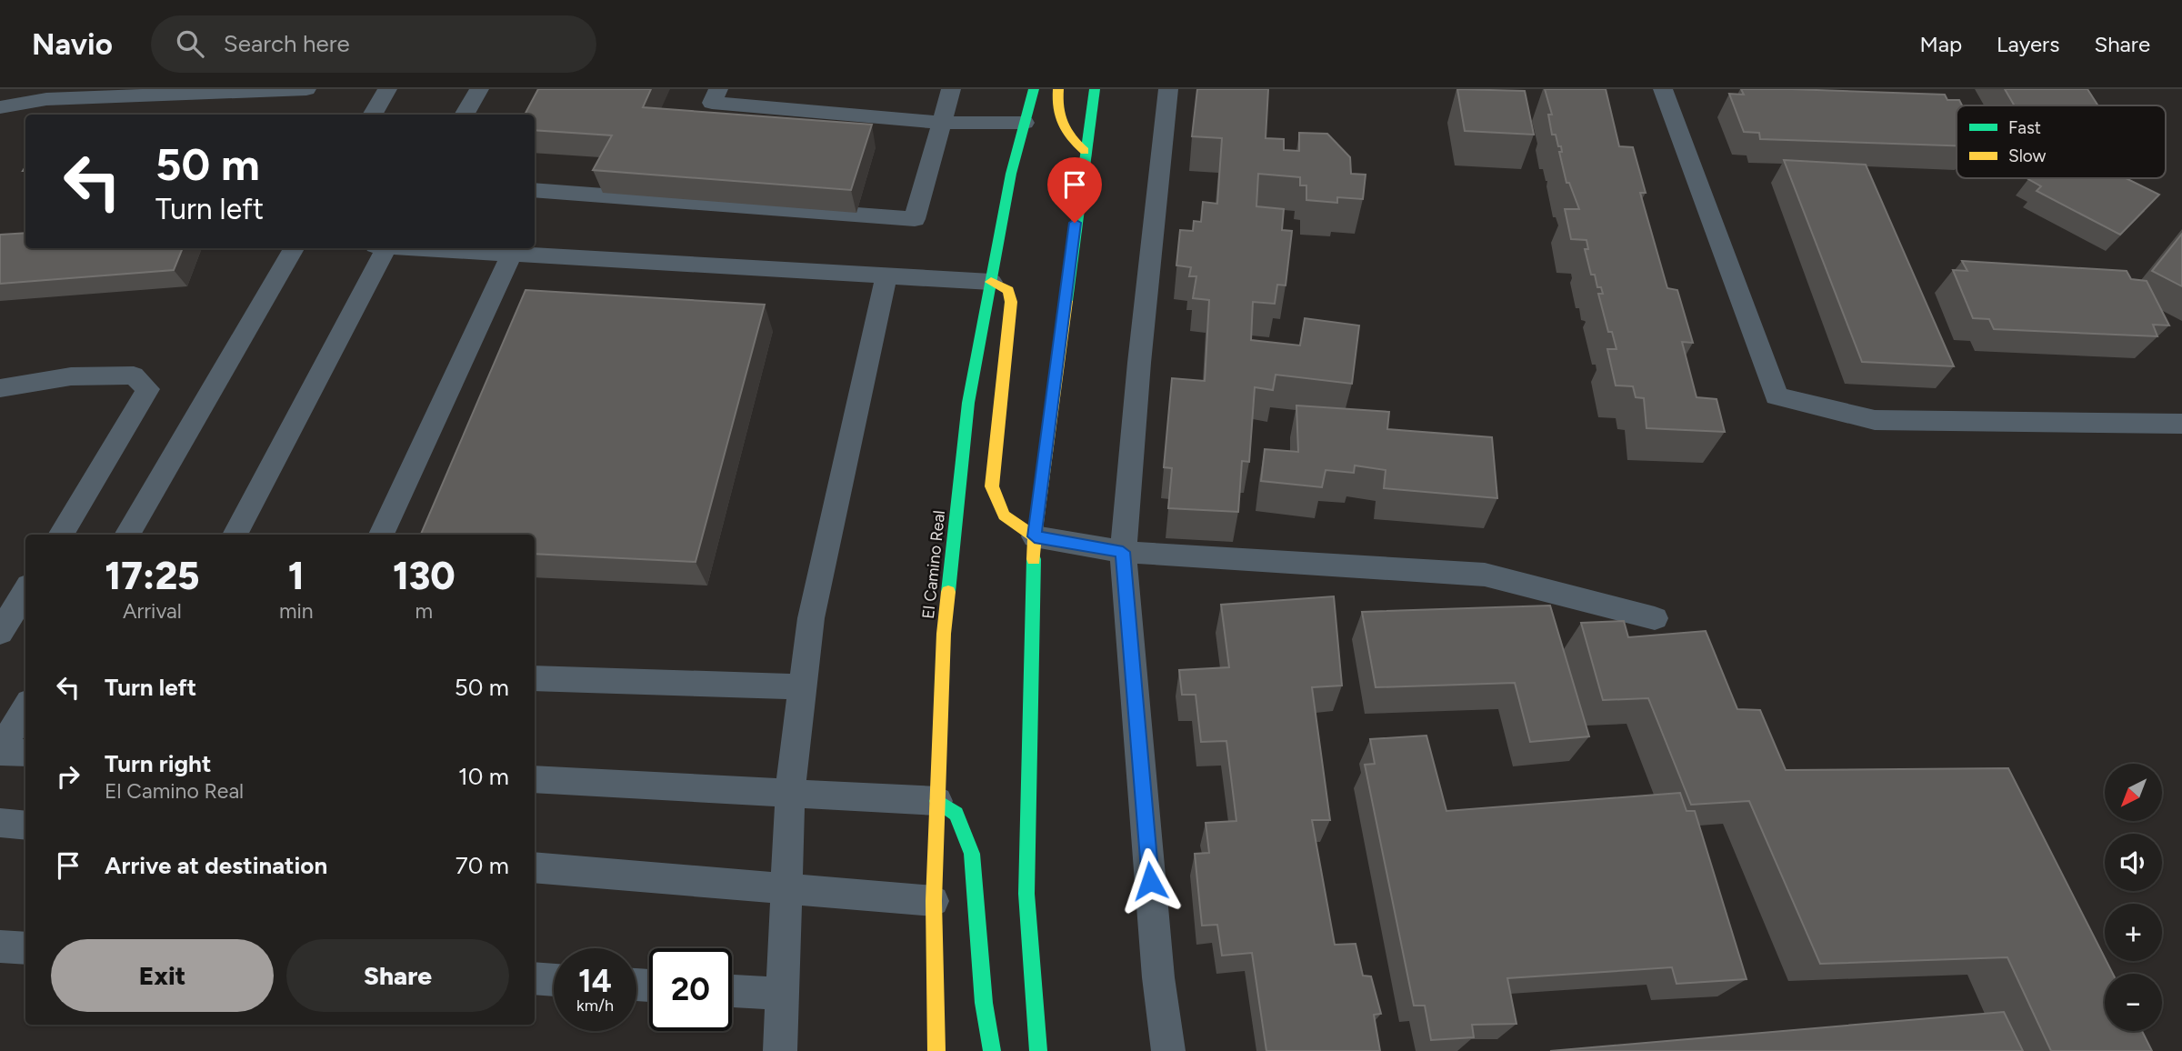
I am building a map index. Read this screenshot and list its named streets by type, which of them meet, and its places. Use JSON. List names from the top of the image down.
{
  "streets": {
    "main road": ["El Camino Real"]
  },
  "legend": ["Fast", "Slow"],
  "north": "bottom left",
  "page": {
    "header": "Navio",
    "search": "Search here",
    "nav": ["Map", "Layers", "Share"],
    "turn": ["50 m", "Turn left"],
    "eta": [
      "17:25",
      "Arrival",
      "1",
      "min",
      "130",
      "m"
    ],
    "list": [
      {
        "name": "Turn left",
        "value": "50 m"
      },
      {
        "name": "Turn right",
        "note": "El Camino Real",
        "value": "10 m"
      },
      {
        "name": "Arrive at destination",
        "value": "70 m"
      }
    ],
    "map_buttons": ["+", "−"],
    "buttons": ["Exit", "Share"],
    "speed": "14 km/h",
    "limit": "20"
  }
}
